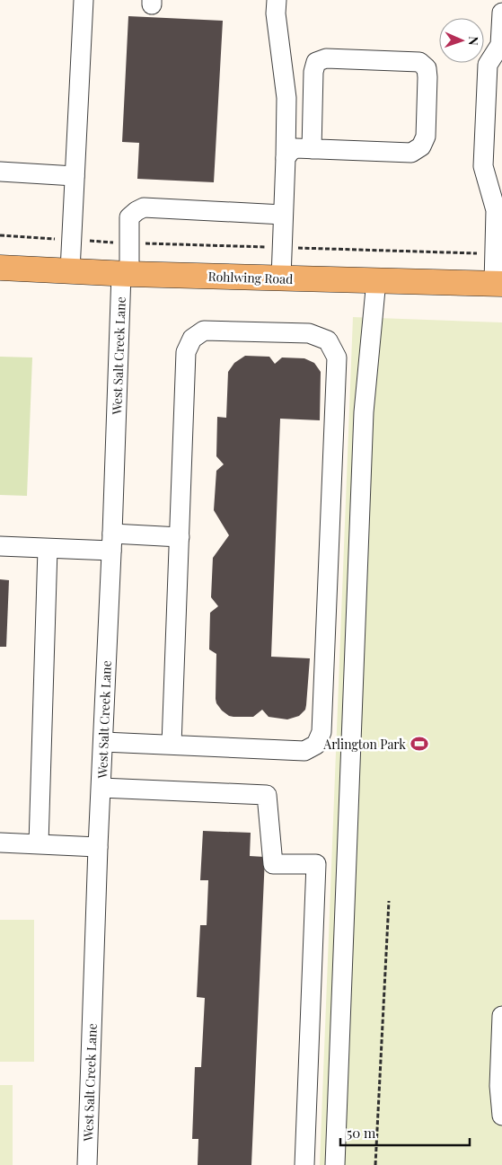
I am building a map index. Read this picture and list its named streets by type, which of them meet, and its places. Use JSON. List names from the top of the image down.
{
  "streets": {
    "main road": ["Rohlwing Road"],
    "street": ["West Salt Creek Lane"]
  },
  "crossings": [
    ["Rohlwing Road", "West Salt Creek Lane"]
  ],
  "places": {
    "sports": ["Arlington Park"]
  },
  "scale_bar": "50 m",
  "north": "right"
}
